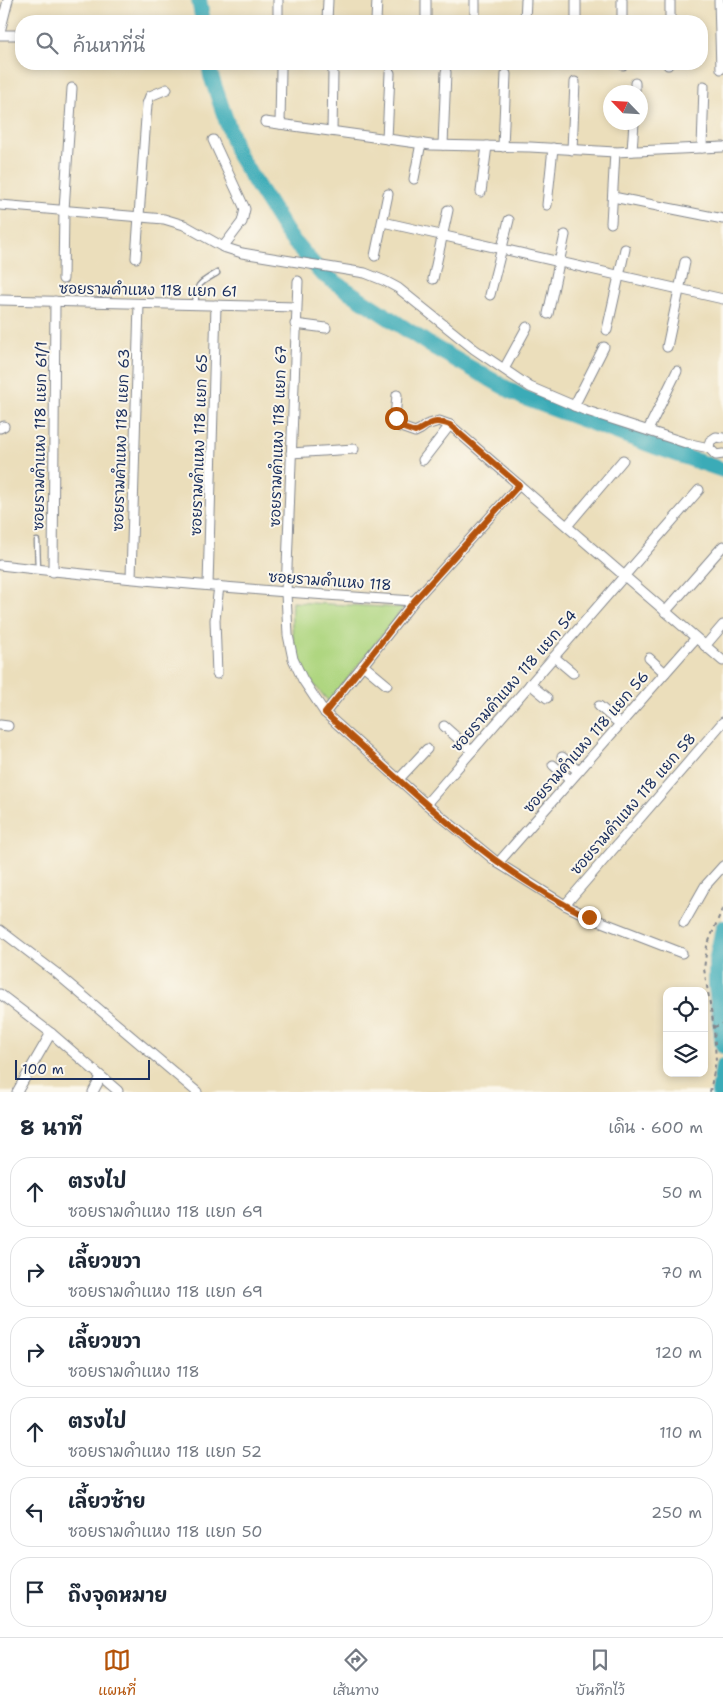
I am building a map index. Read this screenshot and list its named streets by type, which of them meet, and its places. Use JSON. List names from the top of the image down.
{
  "streets": {
    "street": [
      "ซอยรามคำแหง 118 แยก 61",
      "ซอยรามคำแหง 118 แยก 61/1",
      "ซอยรามคำแหง 118 แยก 67",
      "ซอยรามคำแหง 118 แยก 63",
      "ซอยรามคำแหง 118 แยก 65",
      "ซอยรามคำแหง 118",
      "ซอยรามคำแหง 118 แยก 54",
      "ซอยรามคำแหง 118 แยก 56",
      "ซอยรามคำแหง 118 แยก 58"
    ]
  },
  "crossings": [
    ["ซอยรามคำแหง 118 แยก 61", "ซอยรามคำแหง 118 แยก 61/1"],
    ["ซอยรามคำแหง 118 แยก 61", "ซอยรามคำแหง 118 แยก 67"],
    ["ซอยรามคำแหง 118 แยก 61", "ซอยรามคำแหง 118 แยก 63"],
    ["ซอยรามคำแหง 118 แยก 61", "ซอยรามคำแหง 118 แยก 65"],
    ["ซอยรามคำแหง 118 แยก 61/1", "ซอยรามคำแหง 118"],
    ["ซอยรามคำแหง 118 แยก 67", "ซอยรามคำแหง 118"],
    ["ซอยรามคำแหง 118 แยก 67", "ซอยรามคำแหง 118 แยก 54"],
    ["ซอยรามคำแหง 118 แยก 67", "ซอยรามคำแหง 118 แยก 56"],
    ["ซอยรามคำแหง 118 แยก 67", "ซอยรามคำแหง 118 แยก 58"],
    ["ซอยรามคำแหง 118 แยก 63", "ซอยรามคำแหง 118"],
    ["ซอยรามคำแหง 118 แยก 65", "ซอยรามคำแหง 118"]
  ],
  "scale_bar": "100 m",
  "north": "top left",
  "page": {
    "search": "ค้นหาที่นี่",
    "scale": "100 m",
    "heading": ["8 นาที", "เดิน · 600 m"],
    "list": [
      ["ตรงไป", "ซอยรามคำแหง 118 แยก 69", "50 m"],
      ["เลี้ยวขวา", "ซอยรามคำแหง 118 แยก 69", "70 m"],
      ["เลี้ยวขวา", "ซอยรามคำแหง 118", "120 m"],
      ["ตรงไป", "ซอยรามคำแหง 118 แยก 52", "110 m"],
      ["เลี้ยวซ้าย", "ซอยรามคำแหง 118 แยก 50", "250 m"],
      "ถึงจุดหมาย"
    ],
    "nav": ["แผนที่", "เส้นทาง", "บันทึกไว้"]
  }
}
